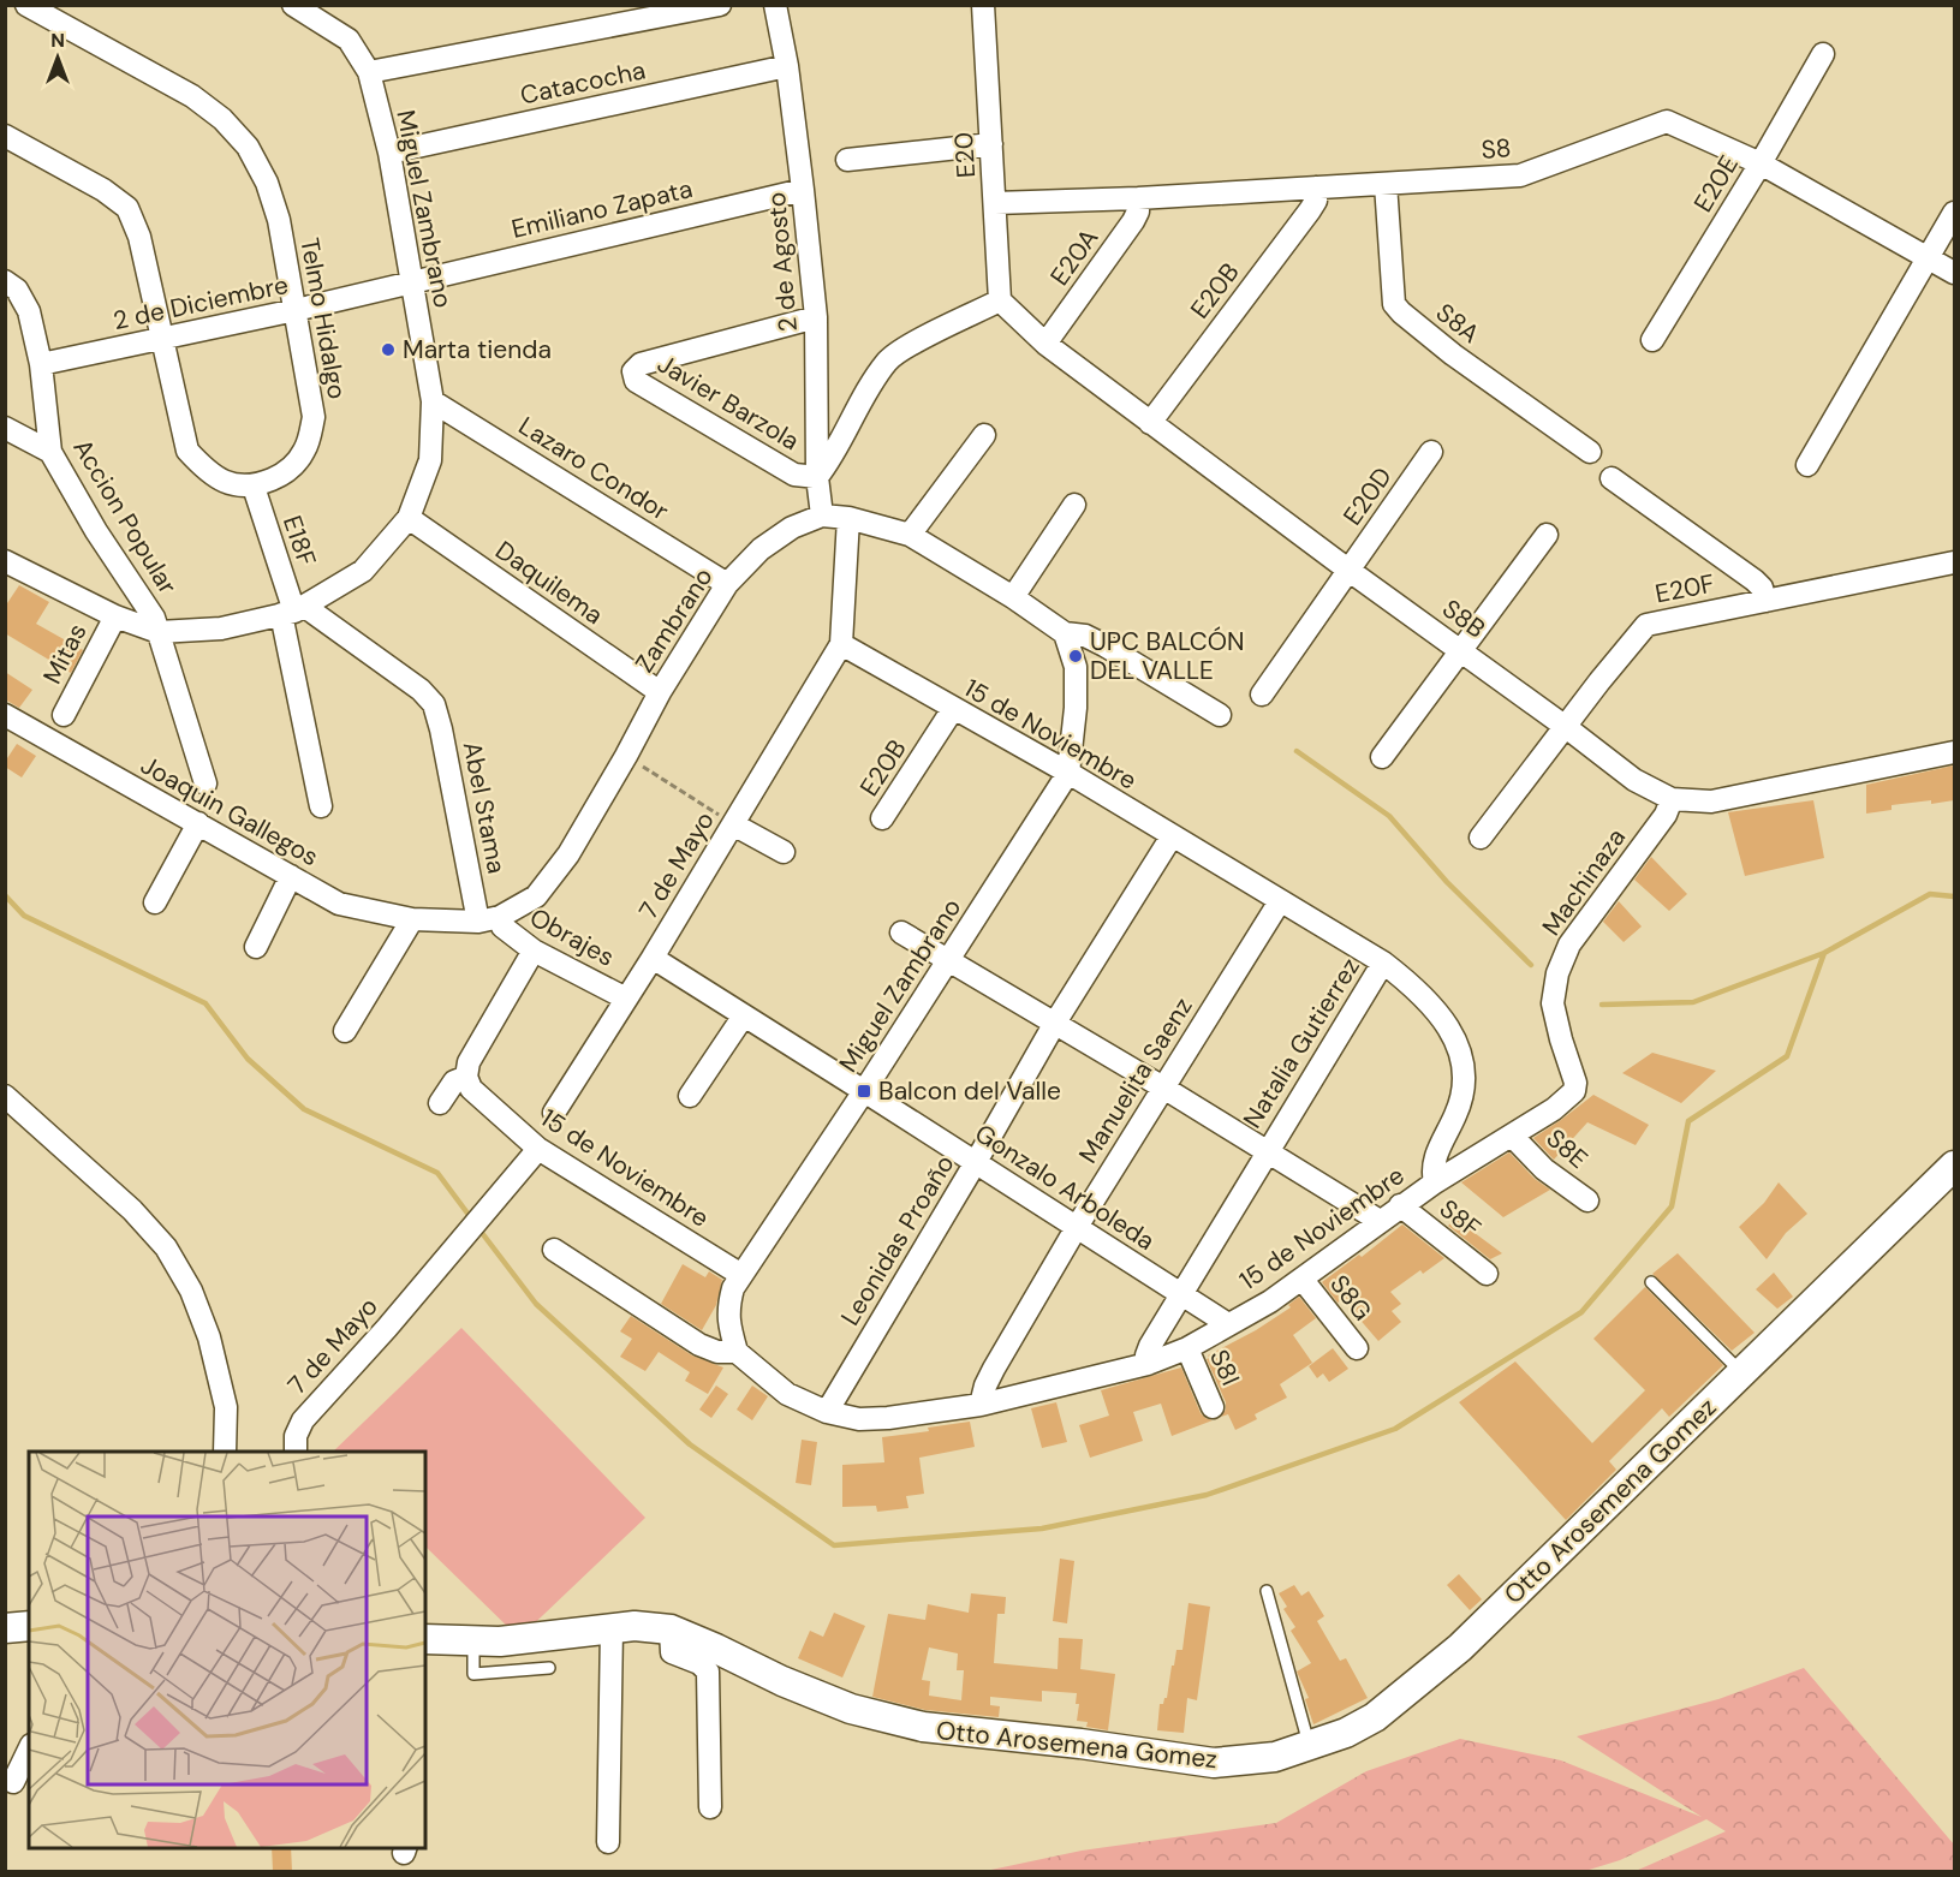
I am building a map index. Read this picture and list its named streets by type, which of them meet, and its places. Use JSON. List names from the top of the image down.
{
  "streets": {
    "street": [
      "Catacocha",
      "S8",
      "E20",
      "E20E",
      "Miguel Zambrano",
      "Emiliano Zapata",
      "E20A",
      "2 de Agosto",
      "E20B",
      "2 de Diciembre",
      "Telmo Hidalgo",
      "S8A",
      "Javier Barzola",
      "Lazaro Condor",
      "E20D",
      "Accion Popular",
      "E18F",
      "Daquilema",
      "E20F",
      "S8B",
      "Zambrano",
      "Mitas",
      "15 de Noviembre",
      "Abel Stama",
      "Joaquin Gallegos",
      "7 de Mayo",
      "Machinaza",
      "Obrajes",
      "Natalia Gutierrez",
      "Manuelita Saenz",
      "S8E",
      "Gonzalo Arboleda",
      "S8F",
      "Leonidas Proaño",
      "S8G",
      "S8I",
      "Otto Arosemena Gomez"
    ]
  },
  "crossings": [
    ["Catacocha", "Miguel Zambrano"],
    ["Catacocha", "2 de Agosto"],
    ["S8", "E20"],
    ["S8", "E20E"],
    ["S8", "E20A"],
    ["S8", "E20B"],
    ["S8", "S8A"],
    ["E20", "S8B"],
    ["Miguel Zambrano", "Emiliano Zapata"],
    ["Miguel Zambrano", "2 de Diciembre"],
    ["Miguel Zambrano", "Lazaro Condor"],
    ["Miguel Zambrano", "Accion Popular"],
    ["Miguel Zambrano", "E18F"],
    ["Miguel Zambrano", "Daquilema"],
    ["Miguel Zambrano", "Zambrano"],
    ["Miguel Zambrano", "Mitas"],
    ["Miguel Zambrano", "15 de Noviembre"],
    ["Miguel Zambrano", "Abel Stama"],
    ["Miguel Zambrano", "Natalia Gutierrez"],
    ["Miguel Zambrano", "Gonzalo Arboleda"],
    ["Emiliano Zapata", "2 de Agosto"],
    ["Emiliano Zapata", "2 de Diciembre"],
    ["E20A", "S8B"],
    ["2 de Agosto", "Javier Barzola"],
    ["2 de Agosto", "Zambrano"],
    ["E20B", "S8B"],
    ["E20B", "15 de Noviembre"],
    ["2 de Diciembre", "Telmo Hidalgo"],
    ["2 de Diciembre", "Accion Popular"],
    ["Telmo Hidalgo", "E18F"],
    ["Lazaro Condor", "Zambrano"],
    ["E20D", "S8B"],
    ["E18F", "Abel Stama"],
    ["Daquilema", "Zambrano"],
    ["E20F", "S8B"],
    ["S8B", "Machinaza"],
    ["Zambrano", "Abel Stama"],
    ["Zambrano", "Joaquin Gallegos"],
    ["Zambrano", "Obrajes"],
    ["15 de Noviembre", "7 de Mayo"],
    ["15 de Noviembre", "Machinaza"],
    ["15 de Noviembre", "Natalia Gutierrez"],
    ["15 de Noviembre", "Manuelita Saenz"],
    ["15 de Noviembre", "Gonzalo Arboleda"],
    ["15 de Noviembre", "S8F"],
    ["15 de Noviembre", "Leonidas Proaño"],
    ["15 de Noviembre", "S8G"],
    ["15 de Noviembre", "S8I"],
    ["7 de Mayo", "Obrajes"],
    ["7 de Mayo", "Gonzalo Arboleda"],
    ["Machinaza", "S8E"],
    ["Natalia Gutierrez", "Manuelita Saenz"],
    ["Natalia Gutierrez", "Gonzalo Arboleda"],
    ["Natalia Gutierrez", "Leonidas Proaño"],
    ["Manuelita Saenz", "Gonzalo Arboleda"],
    ["Gonzalo Arboleda", "Leonidas Proaño"]
  ],
  "places": {
    "other": ["Marta tienda", "UPC BALCÓN DEL VALLE"],
    "transit": ["Balcon del Valle"]
  },
  "north": "top"
}
